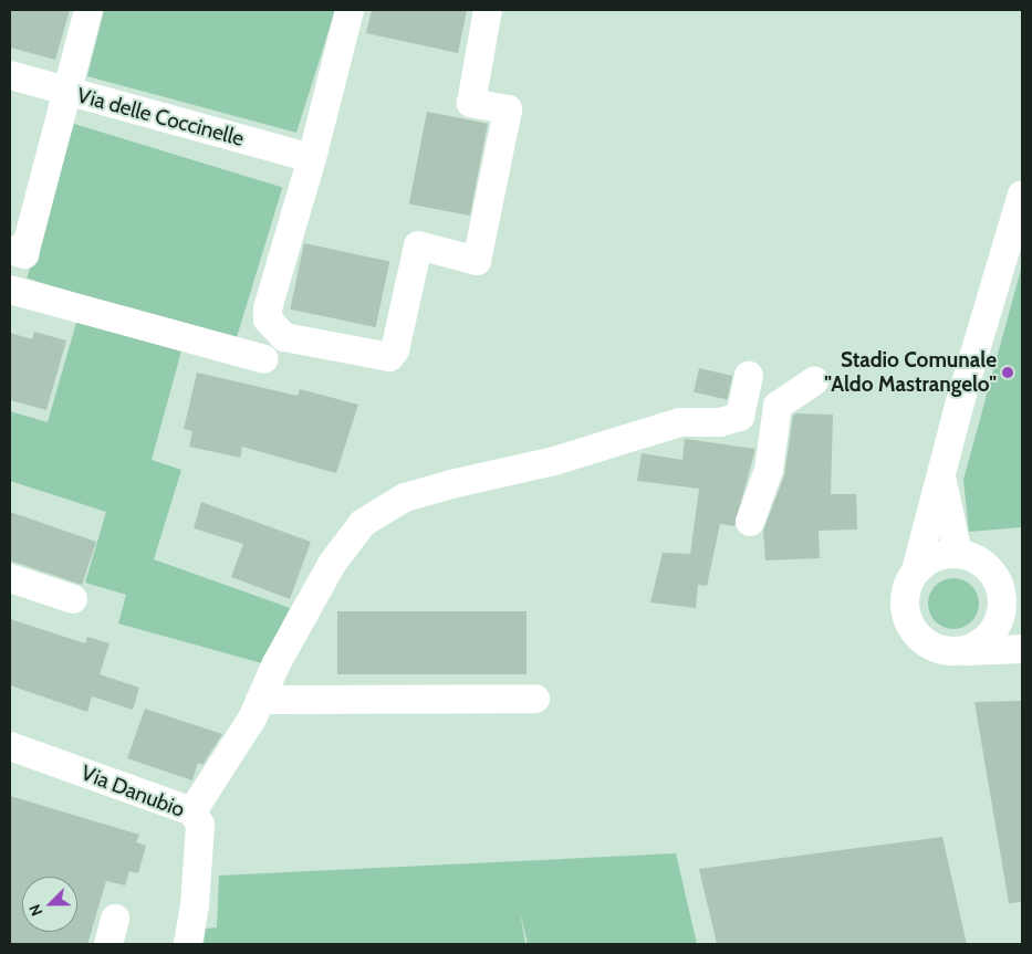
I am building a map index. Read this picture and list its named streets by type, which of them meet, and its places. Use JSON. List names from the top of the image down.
{
  "streets": {
    "street": ["Via delle Coccinelle", "Via Danubio"]
  },
  "places": ["Stadio Comunale \"Aldo Mastrangelo\""],
  "north": "bottom left"
}
